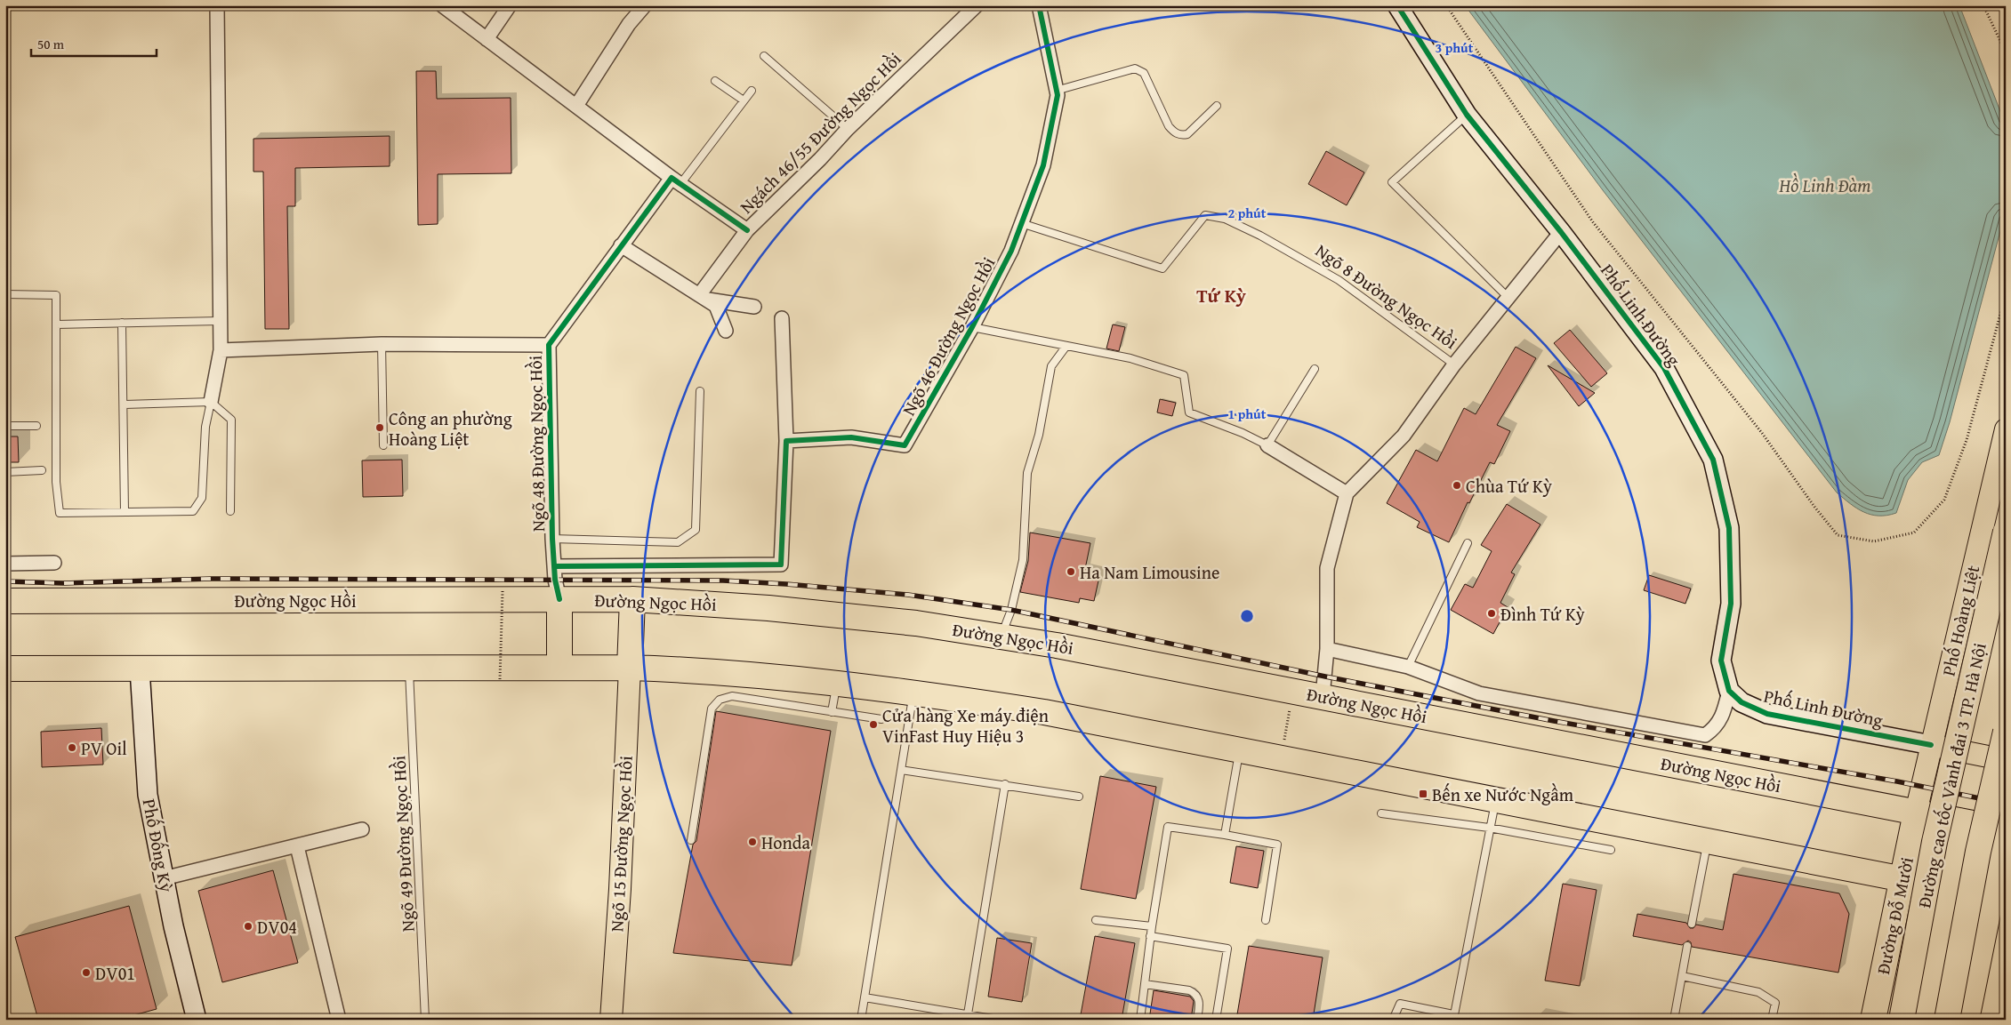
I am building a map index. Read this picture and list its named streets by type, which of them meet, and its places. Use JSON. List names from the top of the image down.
{
  "streets": {
    "highway": ["Đường Ngọc Hồi", "Đường cao tốc Vành đai 3 TP. Hà Nội", "Đường Đỗ Mười"],
    "main road": ["Phố Hoàng Liệt", "Ngõ 15 Đường Ngọc Hồi"],
    "street": [
      "Ngách 46/55 Đường Ngọc Hồi",
      "Ngõ 8 Đường Ngọc Hồi",
      "Phố Linh Đường",
      "Ngõ 46 Đường Ngọc Hồi",
      "Ngõ 48 Đường Ngọc Hồi",
      "Phố Đống Kỳ"
    ],
    "lane": ["Ngõ 49 Đường Ngọc Hồi"]
  },
  "crossings": [
    ["Ngõ 8 Đường Ngọc Hồi", "Phố Linh Đường"],
    ["Ngõ 8 Đường Ngọc Hồi", "Ngõ 46 Đường Ngọc Hồi"],
    ["Ngõ 8 Đường Ngọc Hồi", "Đường Ngọc Hồi"],
    ["Phố Linh Đường", "Phố Hoàng Liệt"],
    ["Ngõ 48 Đường Ngọc Hồi", "Đường Ngọc Hồi"],
    ["Đường Ngọc Hồi", "Phố Hoàng Liệt"],
    ["Đường Ngọc Hồi", "Đường Đỗ Mười"],
    ["Phố Hoàng Liệt", "Đường cao tốc Vành đai 3 TP. Hà Nội"],
    ["Phố Hoàng Liệt", "Đường Đỗ Mười"]
  ],
  "districts": ["Tứ Kỳ"],
  "water": ["Hồ Linh Đàm"],
  "places": {
    "other": [
      "Công an phường Hoàng Liệt",
      "Chùa Tứ Kỳ",
      "Ha Nam Limousine",
      "Đình Tứ Kỳ",
      "Cửa hàng Xe máy điện VinFast Huy Hiệu 3",
      "PV Oil",
      "Honda",
      "DV04",
      "DV01"
    ],
    "transit": ["Bến xe Nước Ngầm"]
  },
  "scale_bar": "50 m",
  "rings": ["3 phút", "2 phút", "1 phút"]
}
